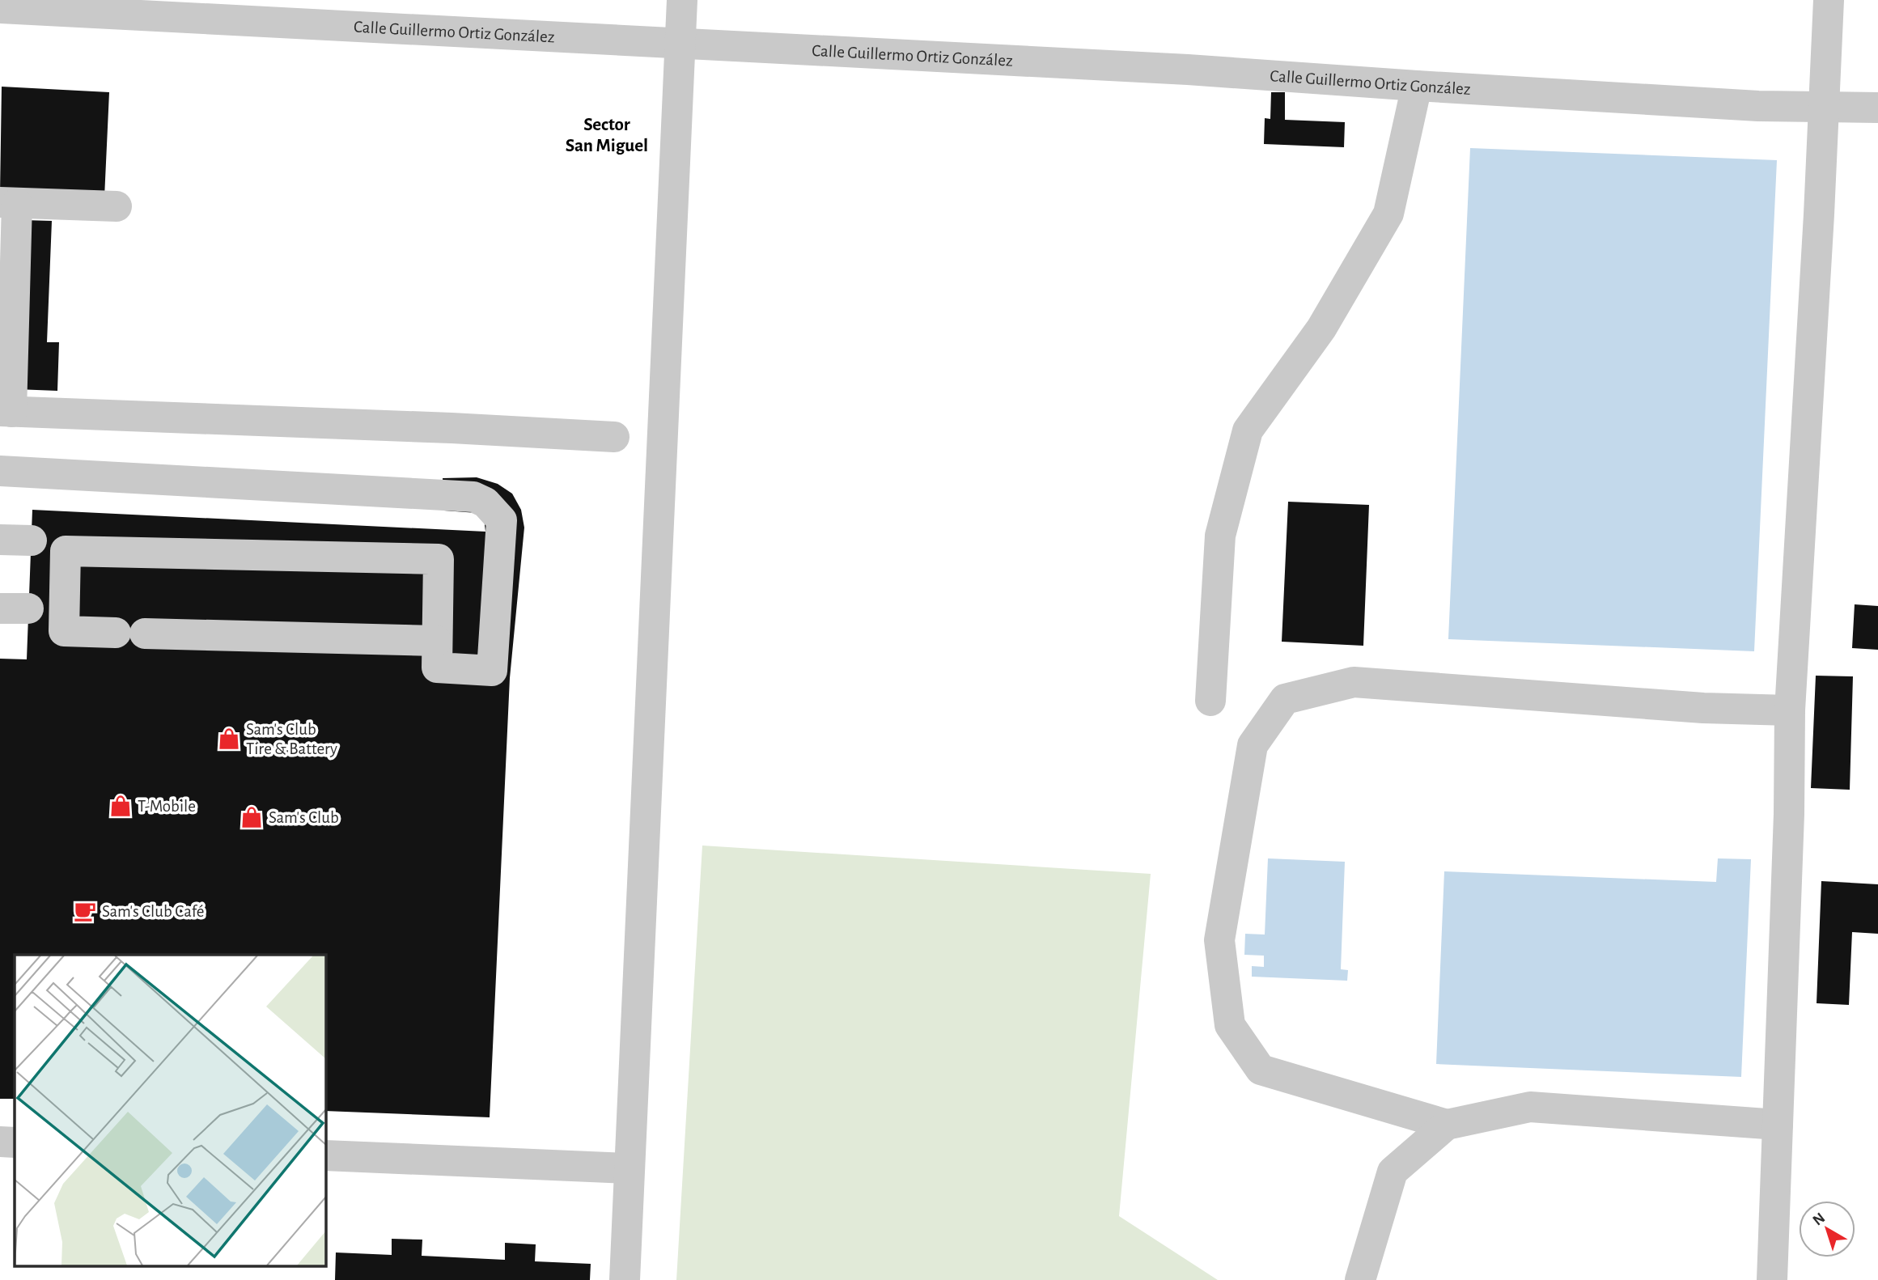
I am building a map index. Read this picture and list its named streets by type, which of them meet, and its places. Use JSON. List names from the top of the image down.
{
  "streets": {
    "street": ["Calle Guillermo Ortiz González"]
  },
  "districts": ["Sector San Miguel"],
  "places": {
    "shop": ["Sam's Club Tire & Battery", "T-Mobile", "Sam's Club"],
    "cafe": ["Sam's Club Café"]
  },
  "north": "top left"
}
